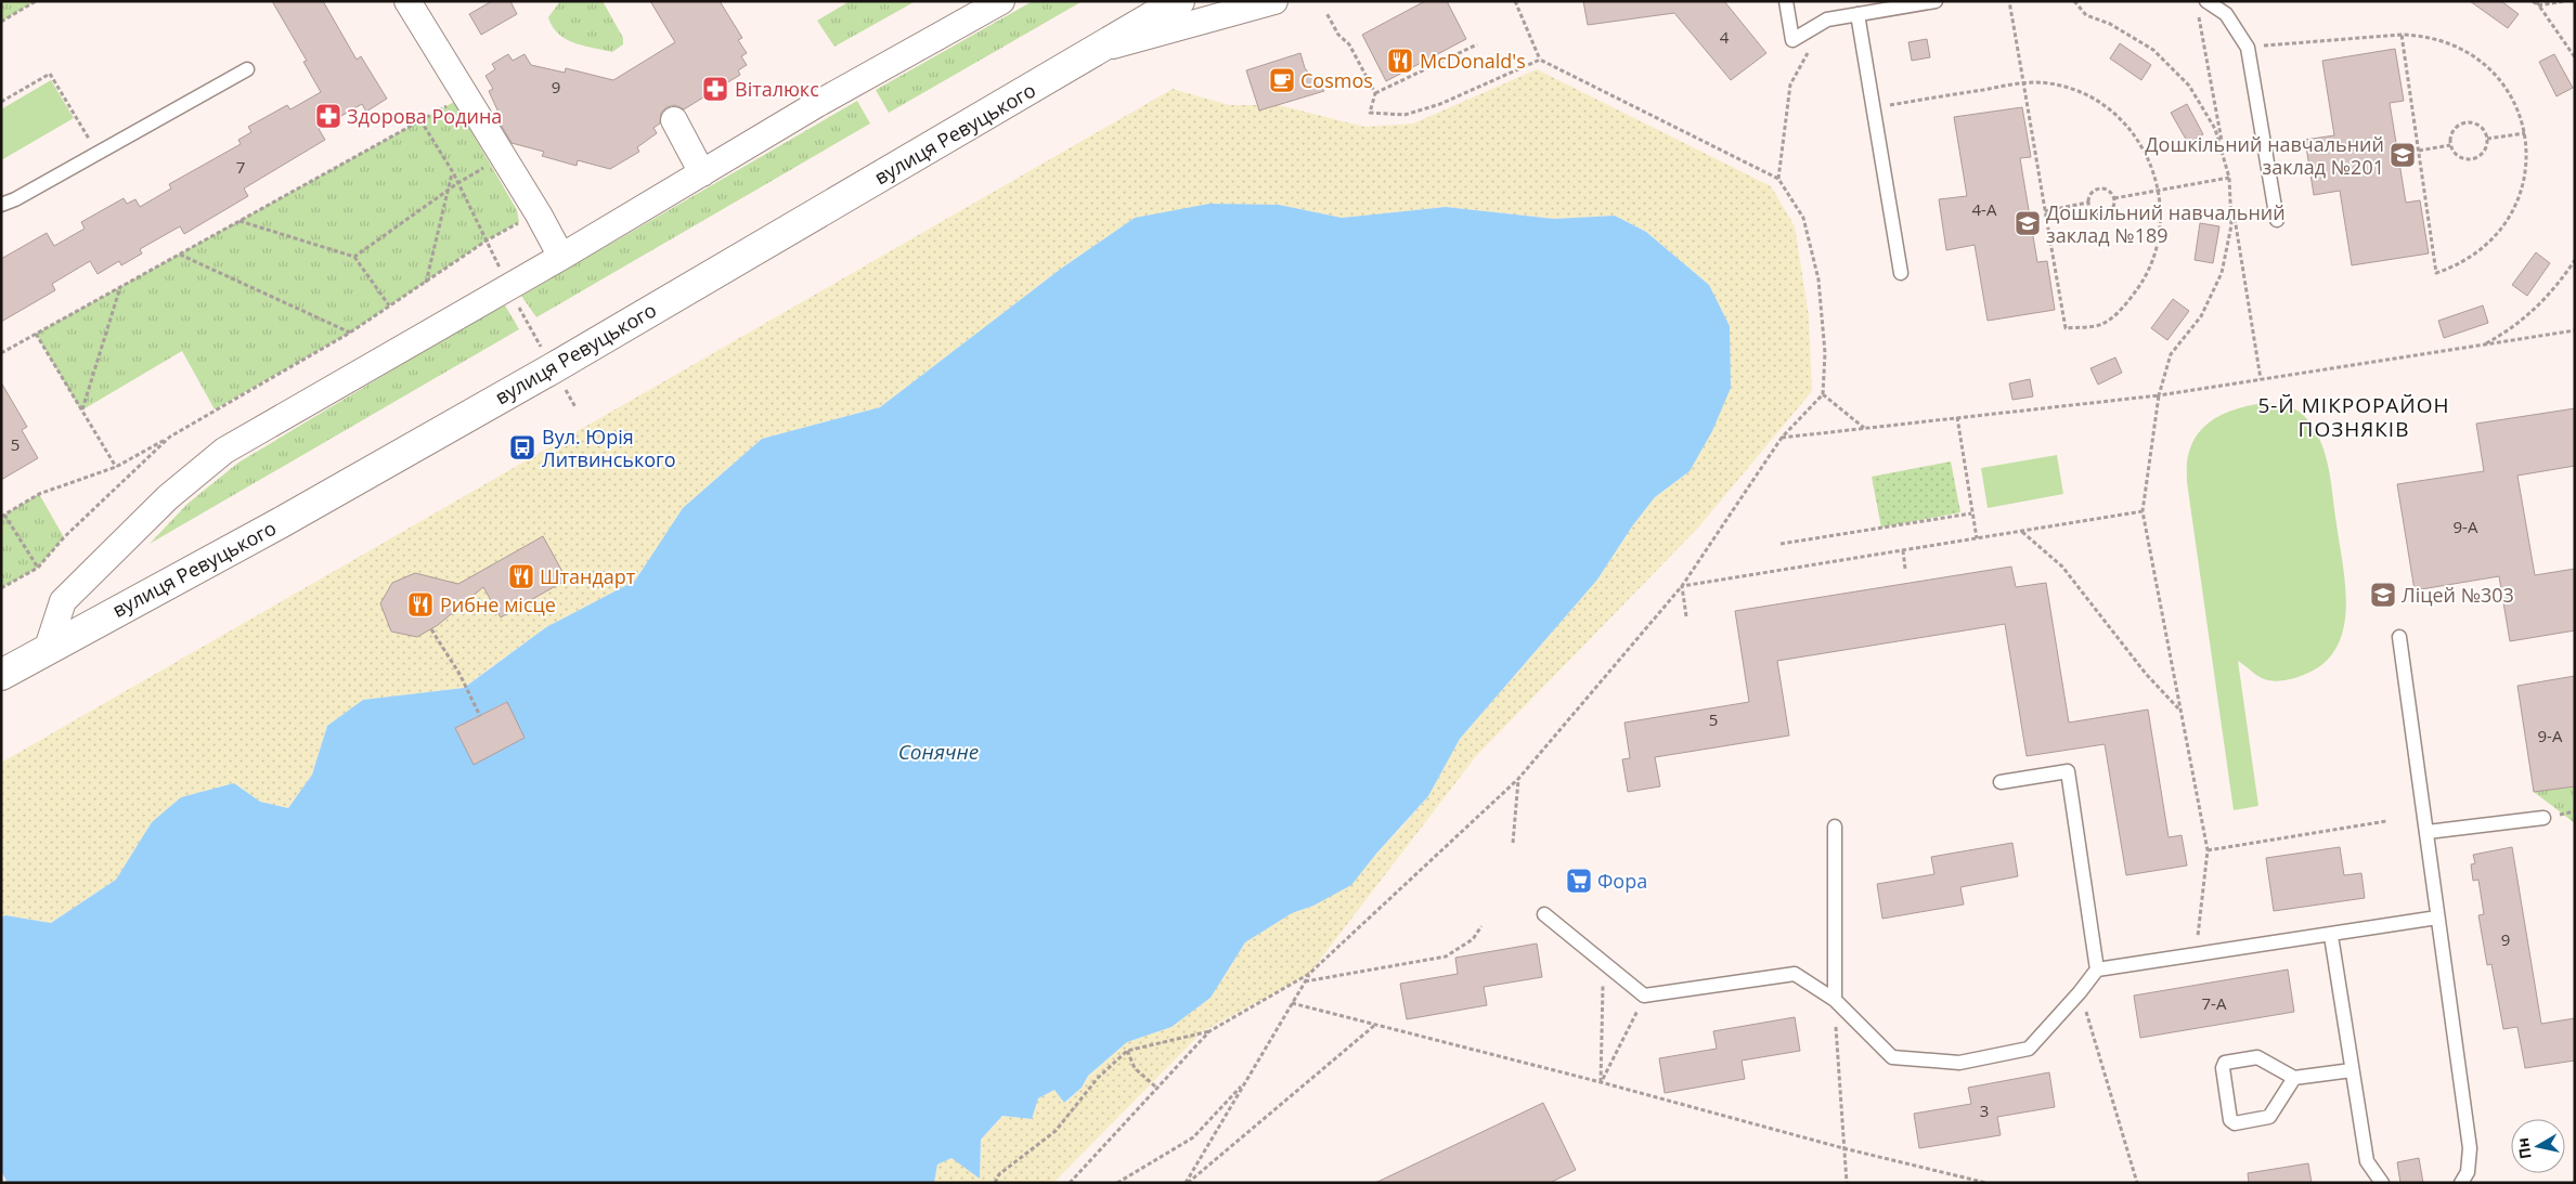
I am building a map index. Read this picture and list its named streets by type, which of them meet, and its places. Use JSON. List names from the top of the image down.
{
  "streets": {
    "street": ["вулиця Ревуцького"]
  },
  "districts": ["5-Й МІКРОРАЙОН ПОЗНЯКІВ"],
  "water": ["Сонячне"],
  "places": {
    "restaurant": ["McDonald's", "Штандарт", "Рибне місце"],
    "cafe": ["Cosmos"],
    "pharmacy": ["Віталюкс", "Здорова Родина"],
    "school or university": ["Дошкільний навчальний заклад №201", "Дошкільний навчальний заклад №189", "Ліцей №303"],
    "bus stop": ["Вул. Юрія Литвинського"],
    "supermarket": ["Фора"]
  },
  "house_numbers": [
    "4",
    "9",
    "7",
    "4-А",
    "5",
    "9-А",
    "5",
    "9-А",
    "9",
    "7-А",
    "3"
  ],
  "north": "left"
}
